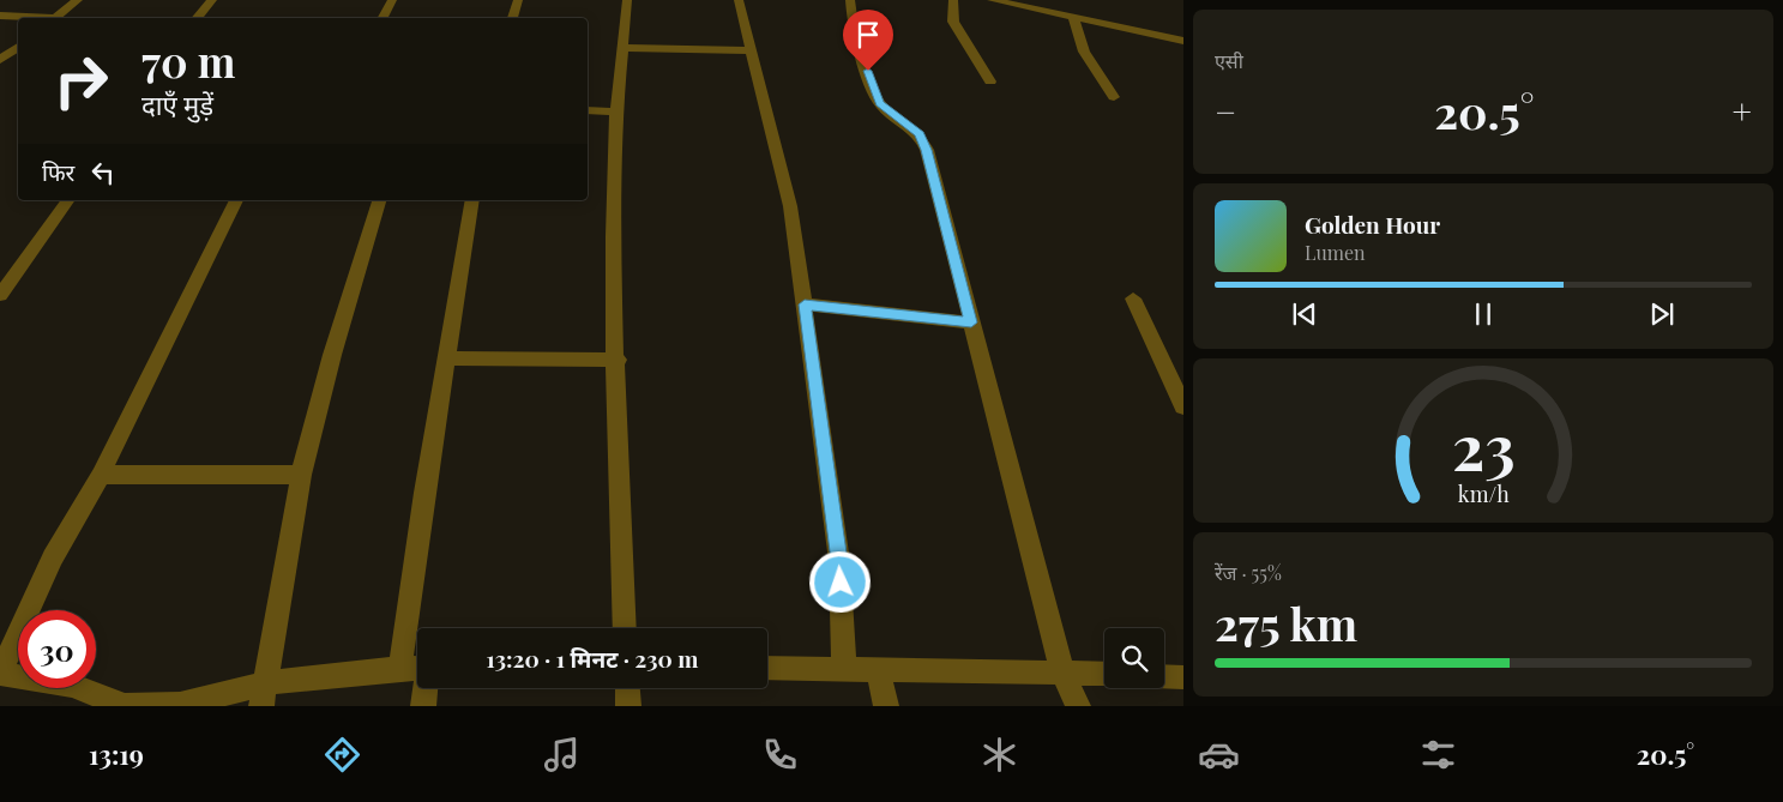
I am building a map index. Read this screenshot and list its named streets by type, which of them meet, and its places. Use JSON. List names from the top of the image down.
{
  "page": {
    "tile": [
      "एसी",
      ["रेंज · 55%", "275 km"]
    ],
    "turn": ["70 m", "दाएँ मुड़ें"],
    "heat": ["−", "20.5°", "+"],
    "then": "फिर",
    "song": ["Golden Hour", "Lumen"],
    "limit": "30",
    "trip": "13:20 · 1 मिनट · 230 m",
    "tabs": ["13:19", "20.5°"],
    "gauge": ["23", "km/h"]
  }
}
